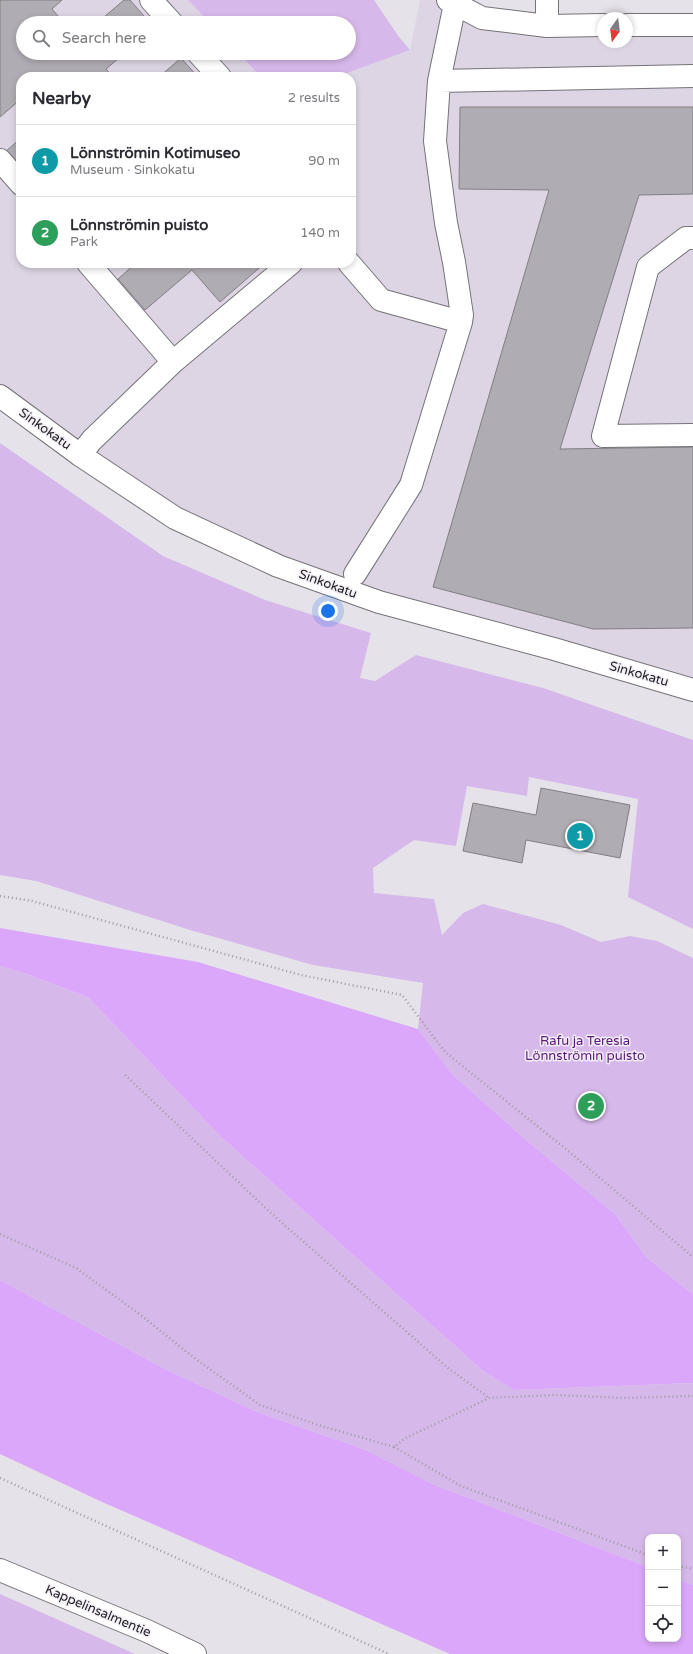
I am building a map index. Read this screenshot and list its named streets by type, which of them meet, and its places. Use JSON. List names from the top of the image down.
{
  "streets": {
    "main road": ["Sinkokatu", "Kappelinsalmentie"]
  },
  "parks": ["Rafu ja Teresia Lönnströmin puisto"],
  "north": "bottom",
  "page": {
    "search": "Search here",
    "heading": ["Nearby", "2 results"],
    "list": [
      {
        "mark": "1",
        "name": "Lönnströmin Kotimuseo",
        "note": "Museum · Sinkokatu",
        "value": "90 m"
      },
      {
        "mark": "2",
        "name": "Lönnströmin puisto",
        "note": "Park",
        "value": "140 m"
      }
    ],
    "pins": ["1", "2"],
    "map_buttons": ["+", "−"]
  }
}
